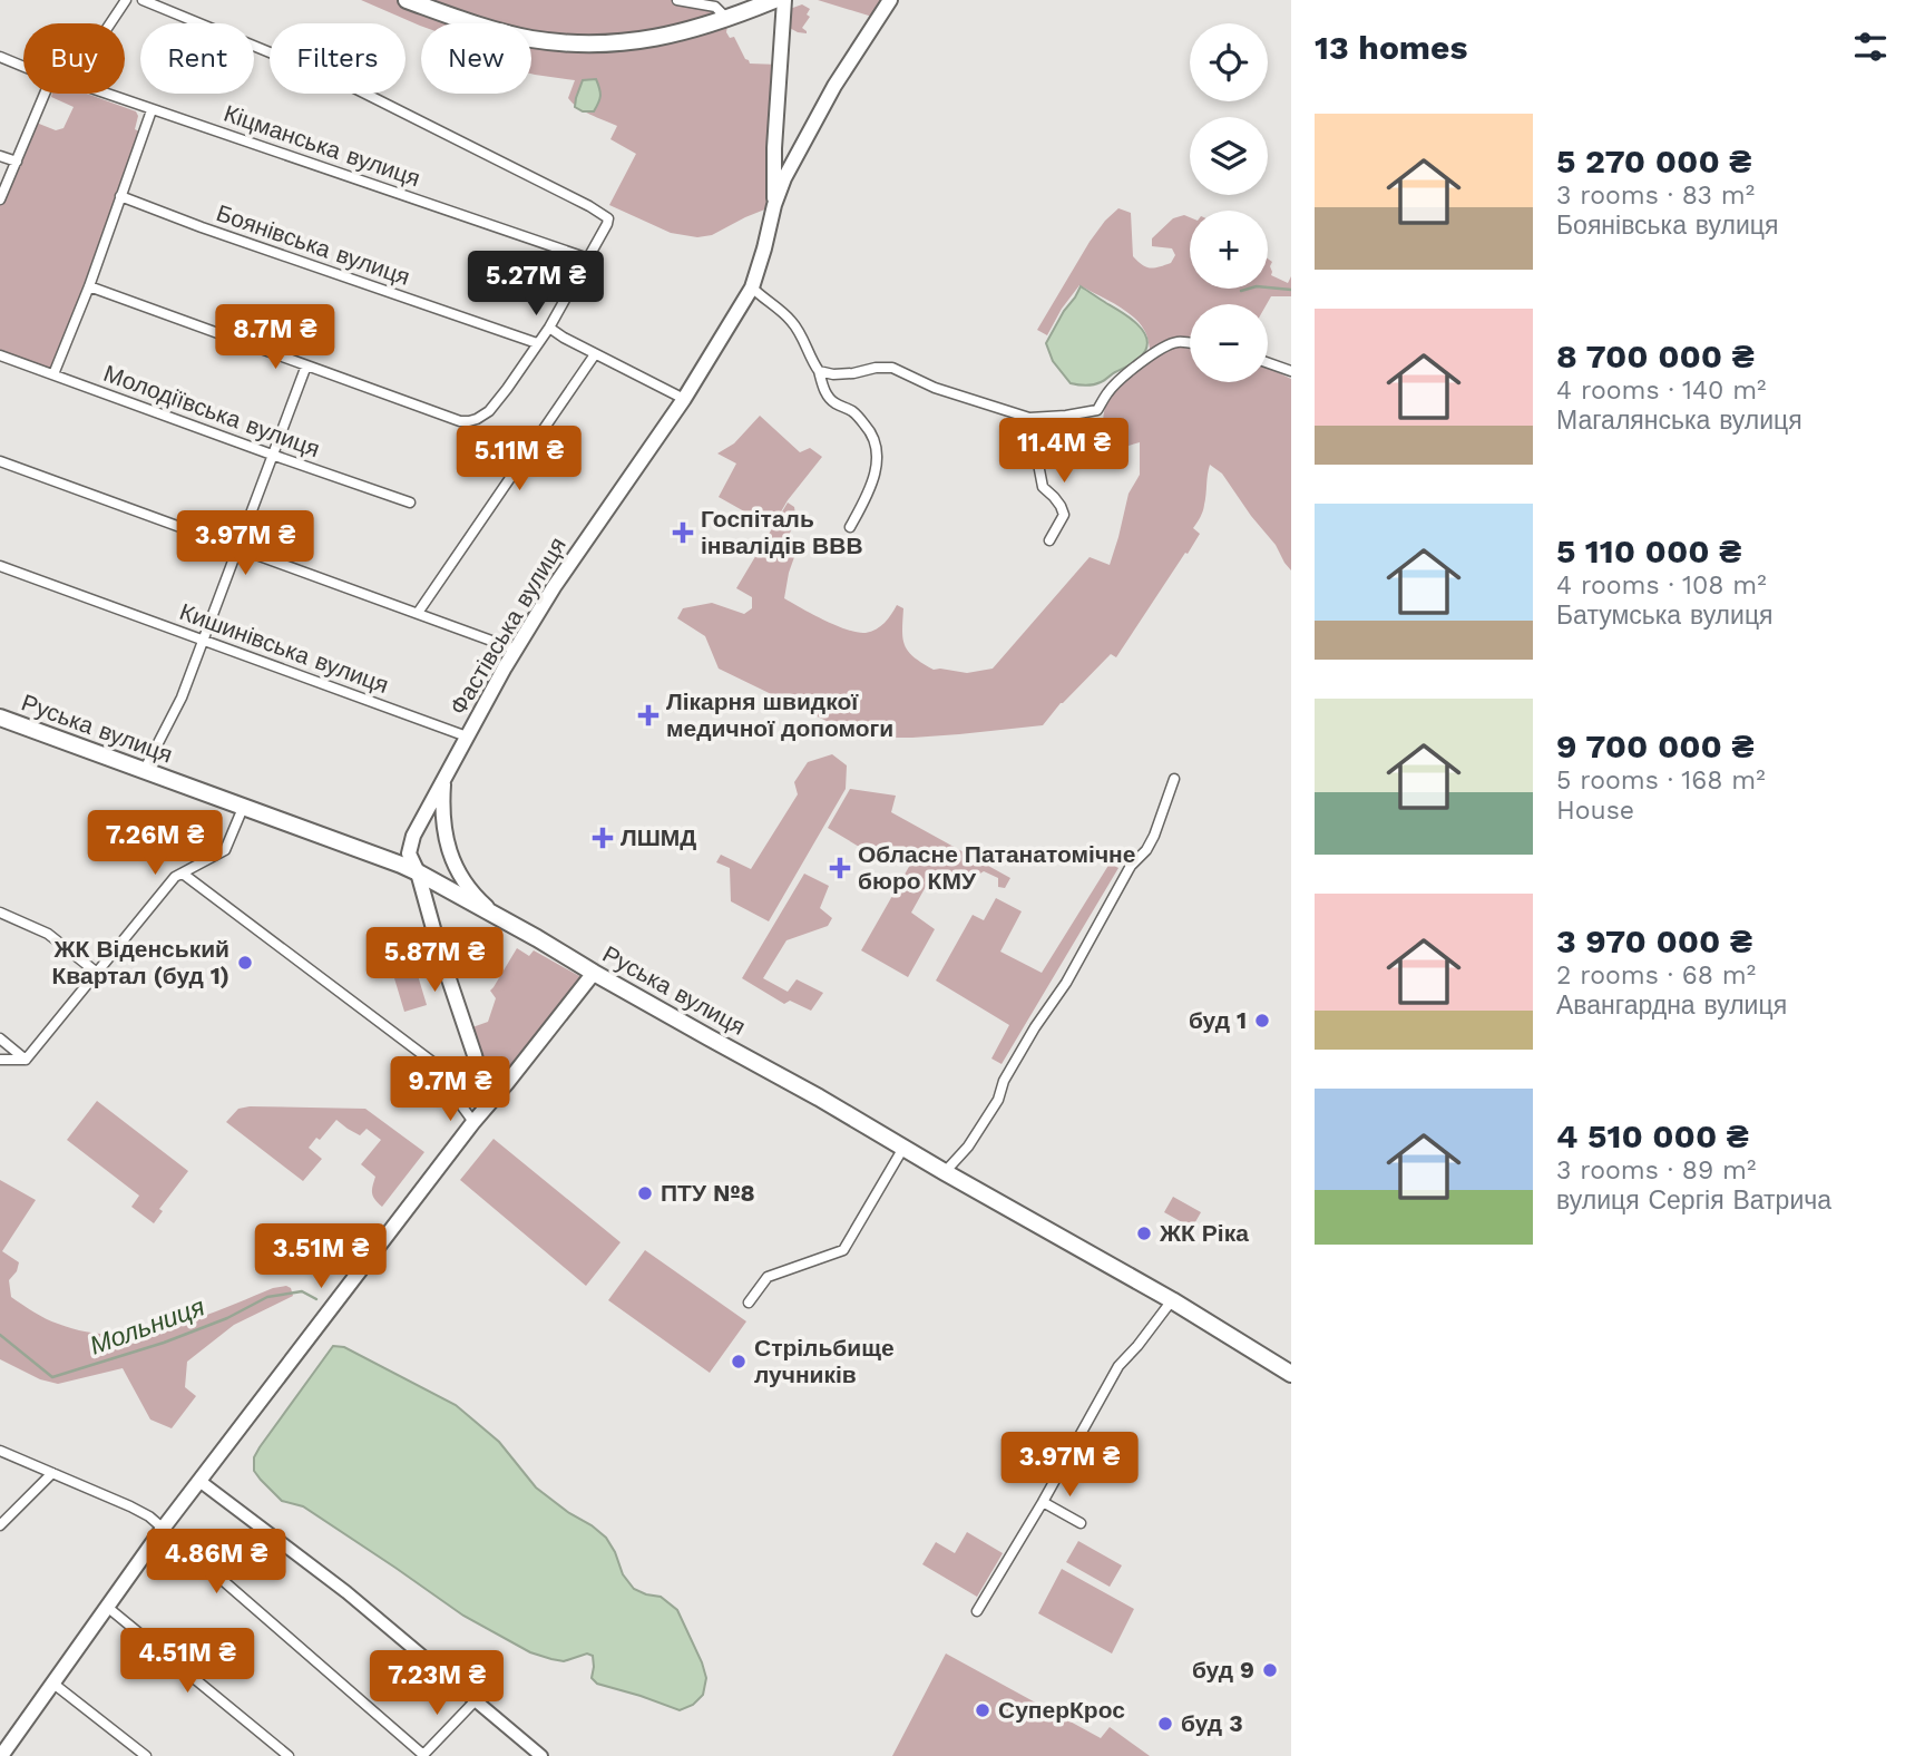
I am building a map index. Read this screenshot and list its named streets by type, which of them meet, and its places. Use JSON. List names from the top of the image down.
{
  "streets": {
    "main road": ["Фастівська вулиця", "Руська вулиця"],
    "street": [
      "Кіцманська вулиця",
      "Боянівська вулиця",
      "Молодіївська вулиця",
      "Кишинівська вулиця"
    ]
  },
  "crossings": [
    ["Фастівська вулиця", "Кишинівська вулиця"],
    ["Фастівська вулиця", "Руська вулиця"]
  ],
  "water": ["Мольниця"],
  "places": {
    "health": [
      "Госпіталь інвалідів ВВВ",
      "Лікарня швидкої медичної допомоги",
      "ЛШМД",
      "Обласне Патанатомічне бюро КМУ"
    ],
    "other": [
      "ЖК Віденський Квартал (буд 1)",
      "буд 1",
      "ПТУ №8",
      "ЖК Ріка",
      "Стрільбище лучників",
      "буд 9",
      "СуперКрос",
      "буд 3"
    ]
  },
  "page": {
    "heading": "13 homes",
    "map_buttons": ["+", "−"],
    "chip": [
      "Buy",
      "Rent",
      "Filters",
      "New"
    ],
    "list": [
      {
        "name": "5 270 000 ₴",
        "note": "3 rooms · 83 m² · Боянівська вулиця"
      },
      {
        "name": "8 700 000 ₴",
        "note": "4 rooms · 140 m² · Магалянська вулиця"
      },
      {
        "name": "5 110 000 ₴",
        "note": "4 rooms · 108 m² · Батумська вулиця"
      },
      {
        "name": "9 700 000 ₴",
        "note": "5 rooms · 168 m² · House"
      },
      {
        "name": "3 970 000 ₴",
        "note": "2 rooms · 68 m² · Авангардна вулиця"
      },
      {
        "name": "4 510 000 ₴",
        "note": "3 rooms · 89 m² · вулиця Сергія Ватрича"
      }
    ],
    "price": [
      "5.27M ₴",
      "8.7M ₴",
      "11.4M ₴",
      "5.11M ₴",
      "3.97M ₴",
      "7.26M ₴",
      "5.87M ₴",
      "9.7M ₴",
      "3.51M ₴",
      "3.97M ₴",
      "4.86M ₴",
      "4.51M ₴",
      "7.23M ₴"
    ]
  }
}
